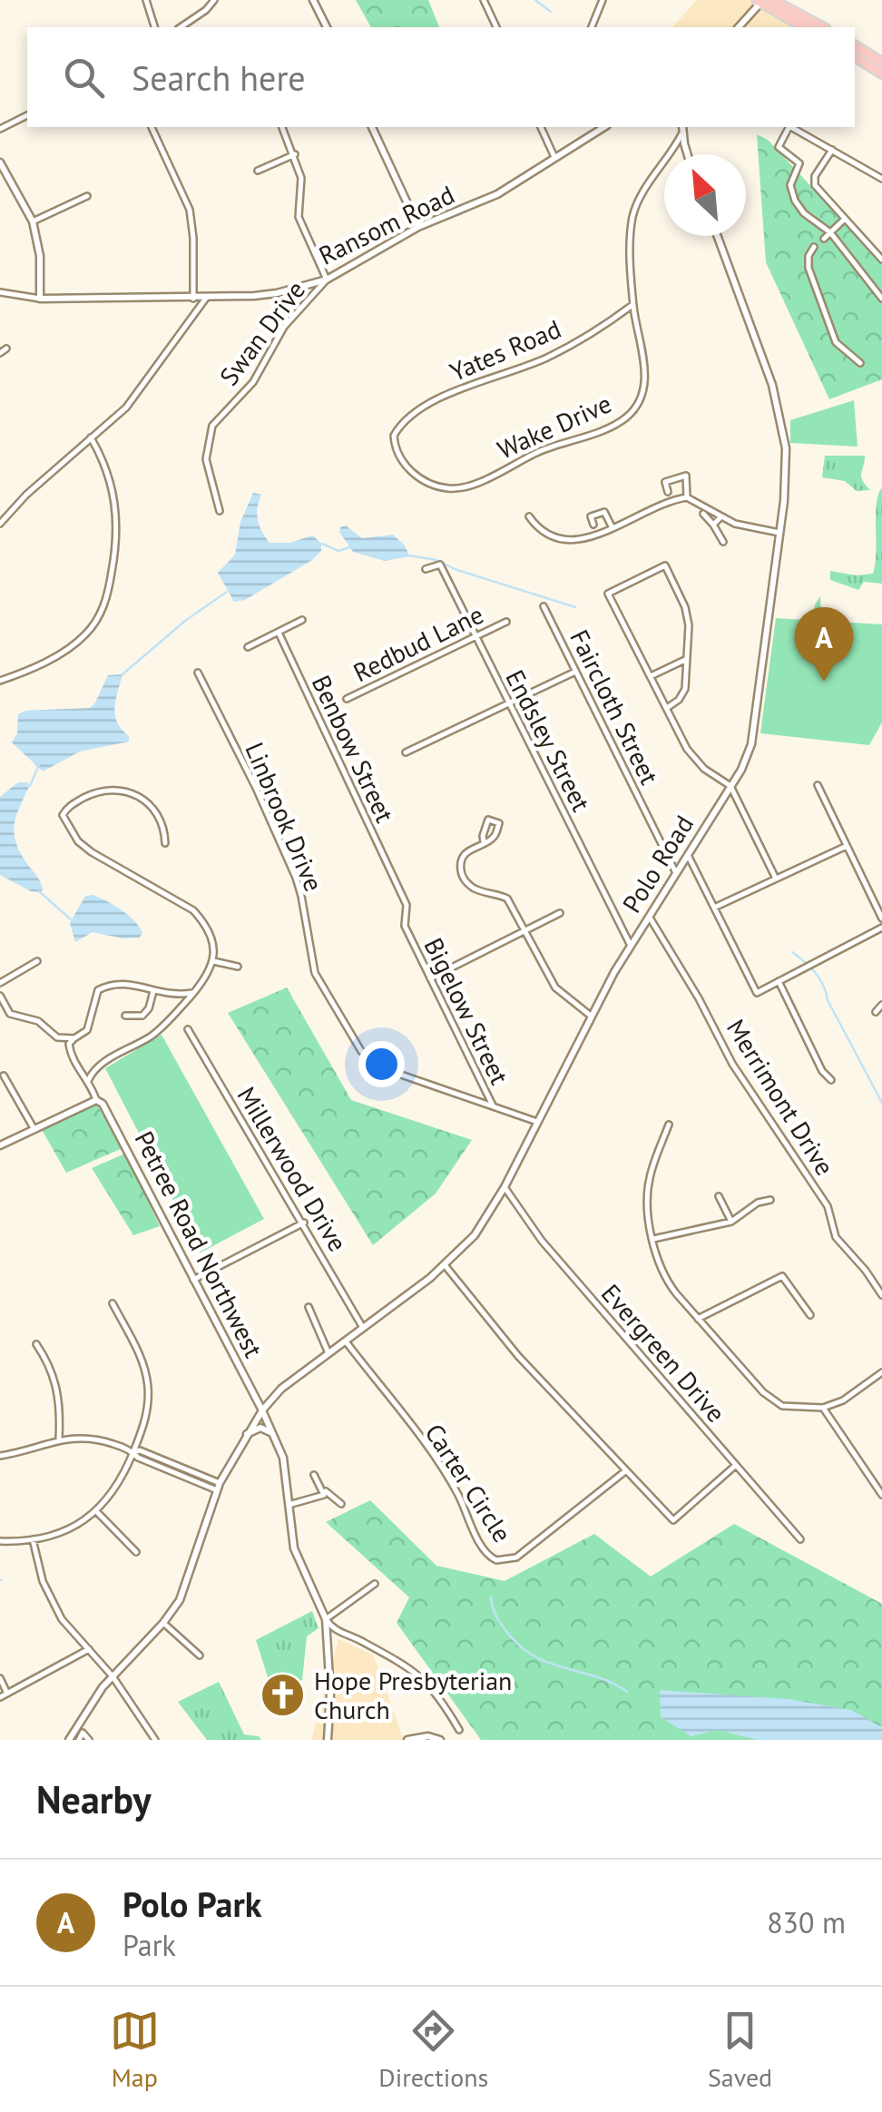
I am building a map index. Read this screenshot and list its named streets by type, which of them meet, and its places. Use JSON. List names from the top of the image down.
{
  "streets": {
    "main road": ["Ransom Road", "Polo Road", "Petree Road Northwest"],
    "street": [
      "Swan Drive",
      "Yates Road",
      "Wake Drive",
      "Redbud Lane",
      "Faircloth Street",
      "Endsley Street",
      "Benbow Street",
      "Linbrook Drive",
      "Bigelow Street",
      "Merrimont Drive",
      "Millerwood Drive",
      "Evergreen Drive",
      "Carter Circle"
    ]
  },
  "crossings": [
    ["Ransom Road", "Swan Drive"],
    ["Yates Road", "Wake Drive"],
    ["Redbud Lane", "Endsley Street"],
    ["Faircloth Street", "Polo Road"],
    ["Endsley Street", "Polo Road"],
    ["Benbow Street", "Bigelow Street"],
    ["Linbrook Drive", "Polo Road"],
    ["Linbrook Drive", "Bigelow Street"],
    ["Polo Road", "Merrimont Drive"],
    ["Polo Road", "Millerwood Drive"],
    ["Polo Road", "Petree Road Northwest"],
    ["Polo Road", "Evergreen Drive"],
    ["Polo Road", "Carter Circle"]
  ],
  "places": {
    "church": ["Hope Presbyterian Church"]
  },
  "north": "top left",
  "page": {
    "search": "Search here",
    "pins": "A",
    "heading": "Nearby",
    "list": [
      {
        "mark": "A",
        "name": "Polo Park",
        "note": "Park",
        "value": "830 m"
      }
    ],
    "nav": ["Map", "Directions", "Saved"]
  }
}
